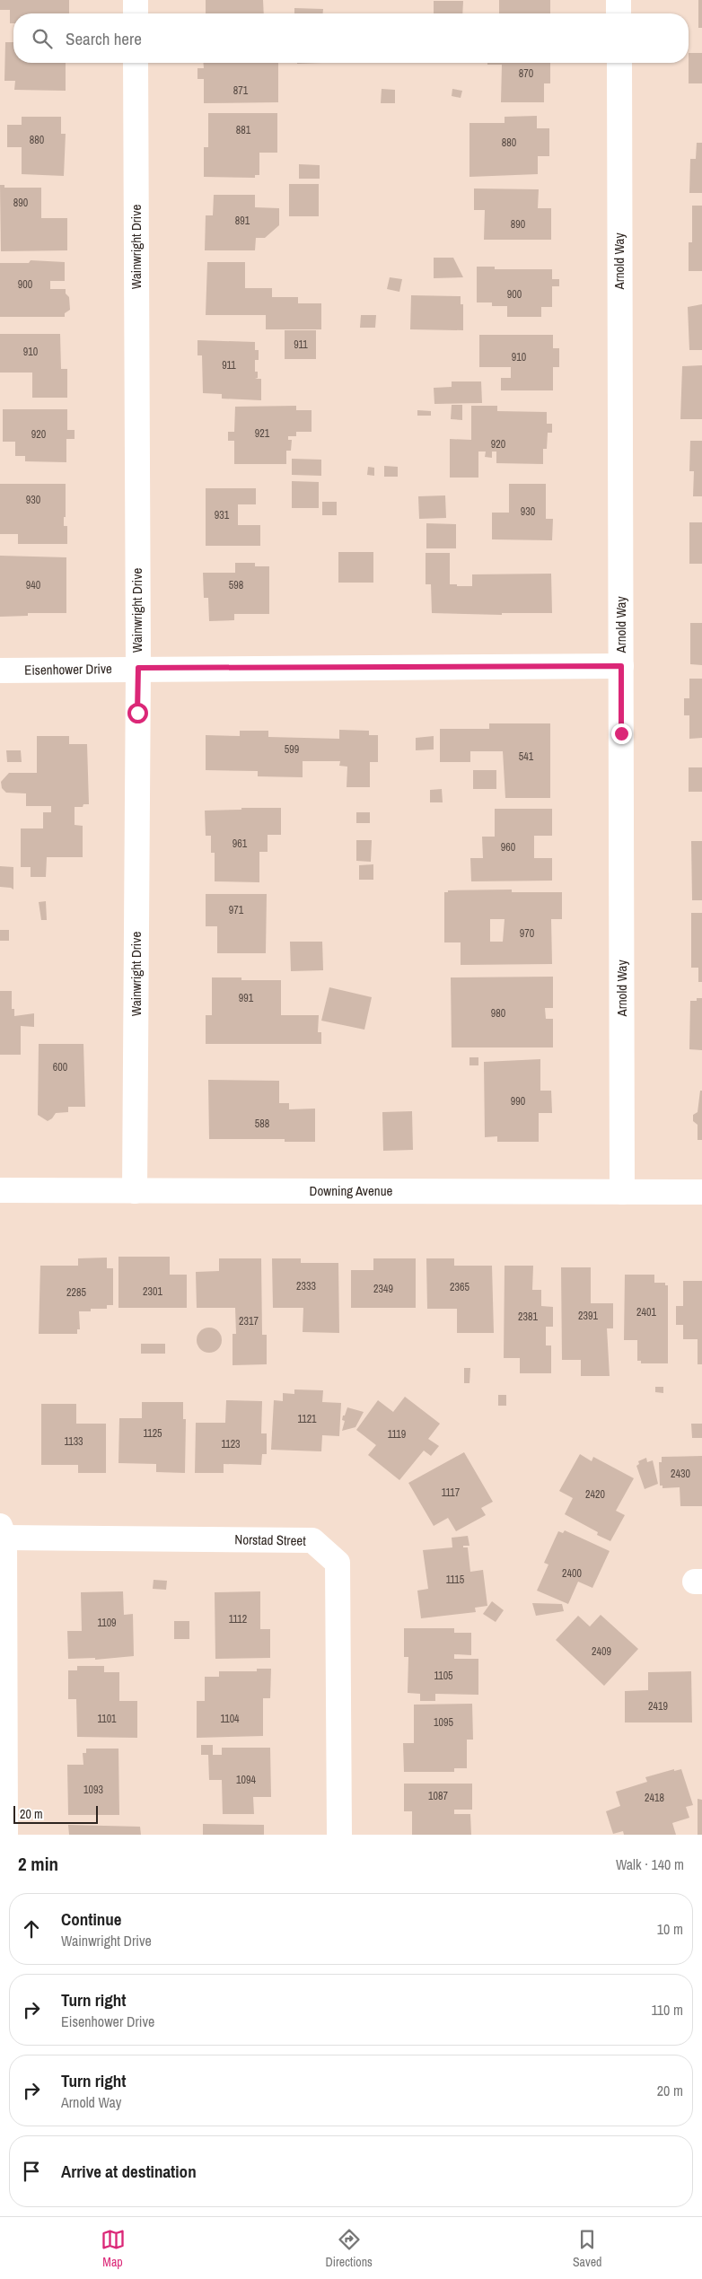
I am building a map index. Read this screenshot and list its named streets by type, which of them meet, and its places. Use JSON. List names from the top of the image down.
{
  "streets": {
    "street": [
      "Wainwright Drive",
      "Arnold Way",
      "Eisenhower Drive",
      "Downing Avenue",
      "Norstad Street"
    ]
  },
  "crossings": [
    ["Wainwright Drive", "Eisenhower Drive"],
    ["Wainwright Drive", "Downing Avenue"],
    ["Arnold Way", "Eisenhower Drive"],
    ["Arnold Way", "Downing Avenue"]
  ],
  "house_numbers": [
    "870",
    "871",
    "881",
    "880",
    "880",
    "890",
    "891",
    "890",
    "900",
    "900",
    "911",
    "910",
    "910",
    "911",
    "921",
    "920",
    "920",
    "930",
    "930",
    "931",
    "940",
    "598",
    "599",
    "541",
    "961",
    "960",
    "971",
    "970",
    "991",
    "980",
    "600",
    "990",
    "588",
    "2333",
    "2365",
    "2349",
    "2301",
    "2285",
    "2401",
    "2391",
    "2381",
    "2317",
    "1121",
    "1125",
    "1119",
    "1133",
    "1123",
    "2430",
    "1117",
    "2420",
    "2400",
    "1115",
    "1112",
    "1109",
    "2409",
    "1105",
    "2419",
    "1101",
    "1104",
    "1095",
    "1094",
    "1093",
    "1087",
    "2418"
  ],
  "scale_bar": "20 m",
  "page": {
    "search": "Search here",
    "scale": "20 m",
    "heading": ["2 min", "Walk · 140 m"],
    "list": [
      ["Continue", "Wainwright Drive", "10 m"],
      ["Turn right", "Eisenhower Drive", "110 m"],
      ["Turn right", "Arnold Way", "20 m"],
      "Arrive at destination"
    ],
    "nav": ["Map", "Directions", "Saved"]
  }
}
